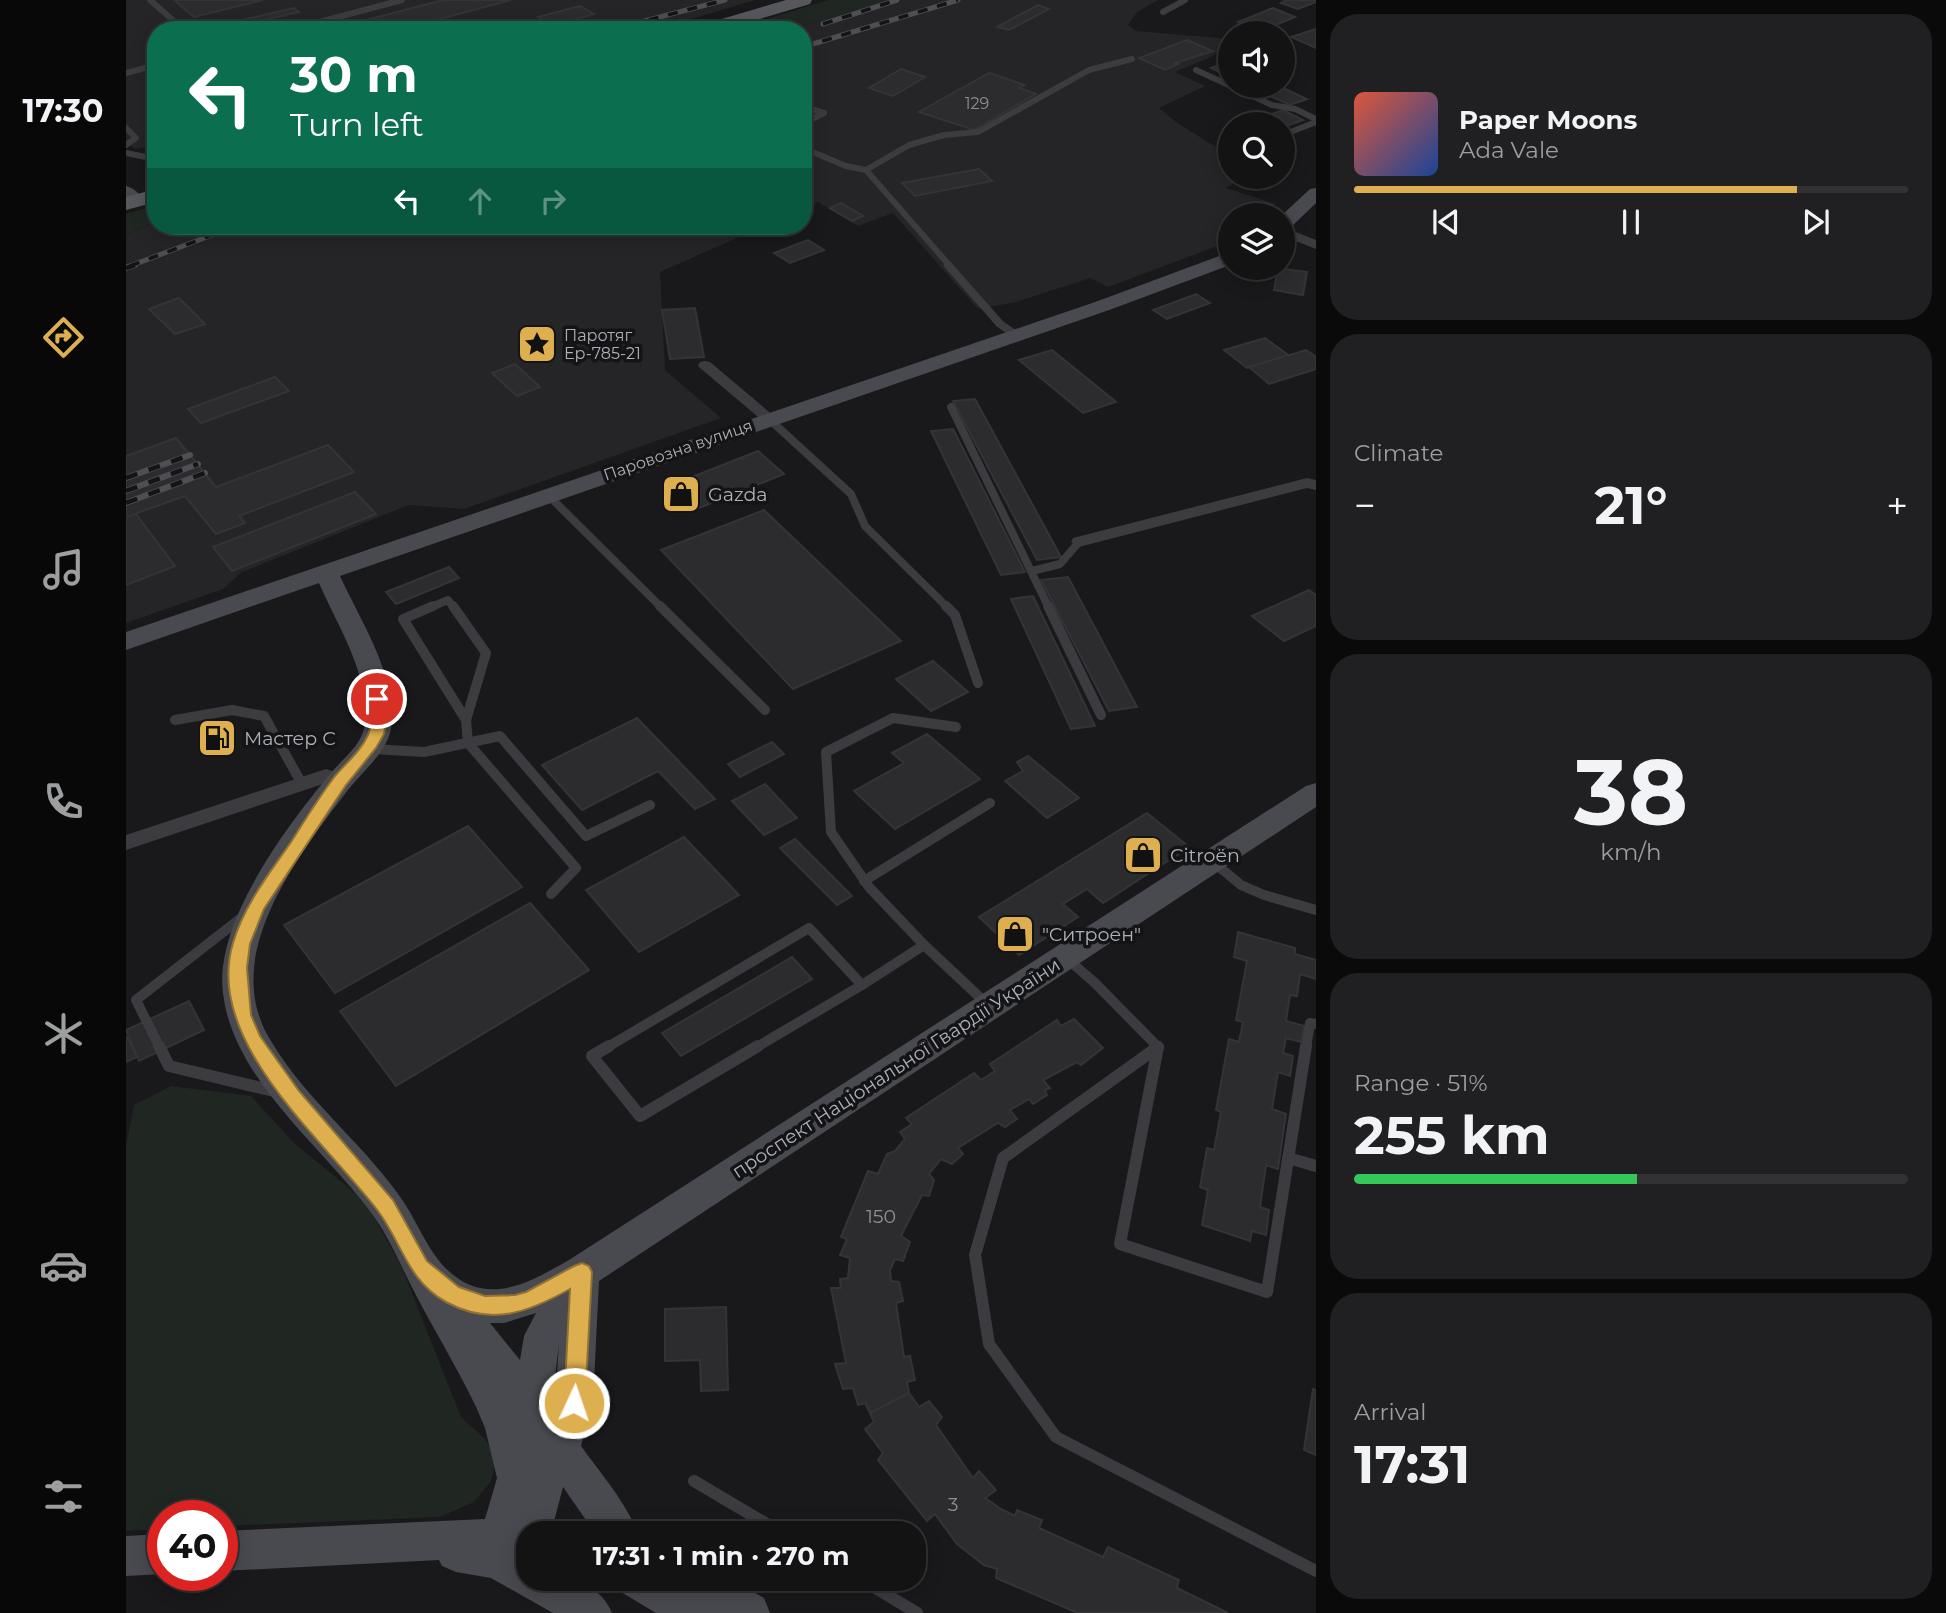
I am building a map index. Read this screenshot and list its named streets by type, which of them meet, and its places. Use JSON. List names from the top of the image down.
{
  "streets": {
    "street": ["Паровозна вулиця", "проспект Національної Гвардії України"]
  },
  "places": {
    "place": ["Паротяг Ер-785-21"],
    "shop": ["Gazda", "Citroën", "\"Ситроен\""],
    "fuel station": ["Мастер С"]
  },
  "house_numbers": ["129", "150", "3"],
  "page": {
    "tabs": "17:30",
    "turn": ["30 m", "Turn left"],
    "song": ["Paper Moons", "Ada Vale"],
    "tile": [
      "Climate",
      ["38", "km/h"],
      ["Range · 51%", "255 km"],
      ["Arrival", "17:31"]
    ],
    "heat": ["−", "21°", "+"],
    "limit": "40",
    "trip": "17:31 · 1 min · 270 m"
  }
}
